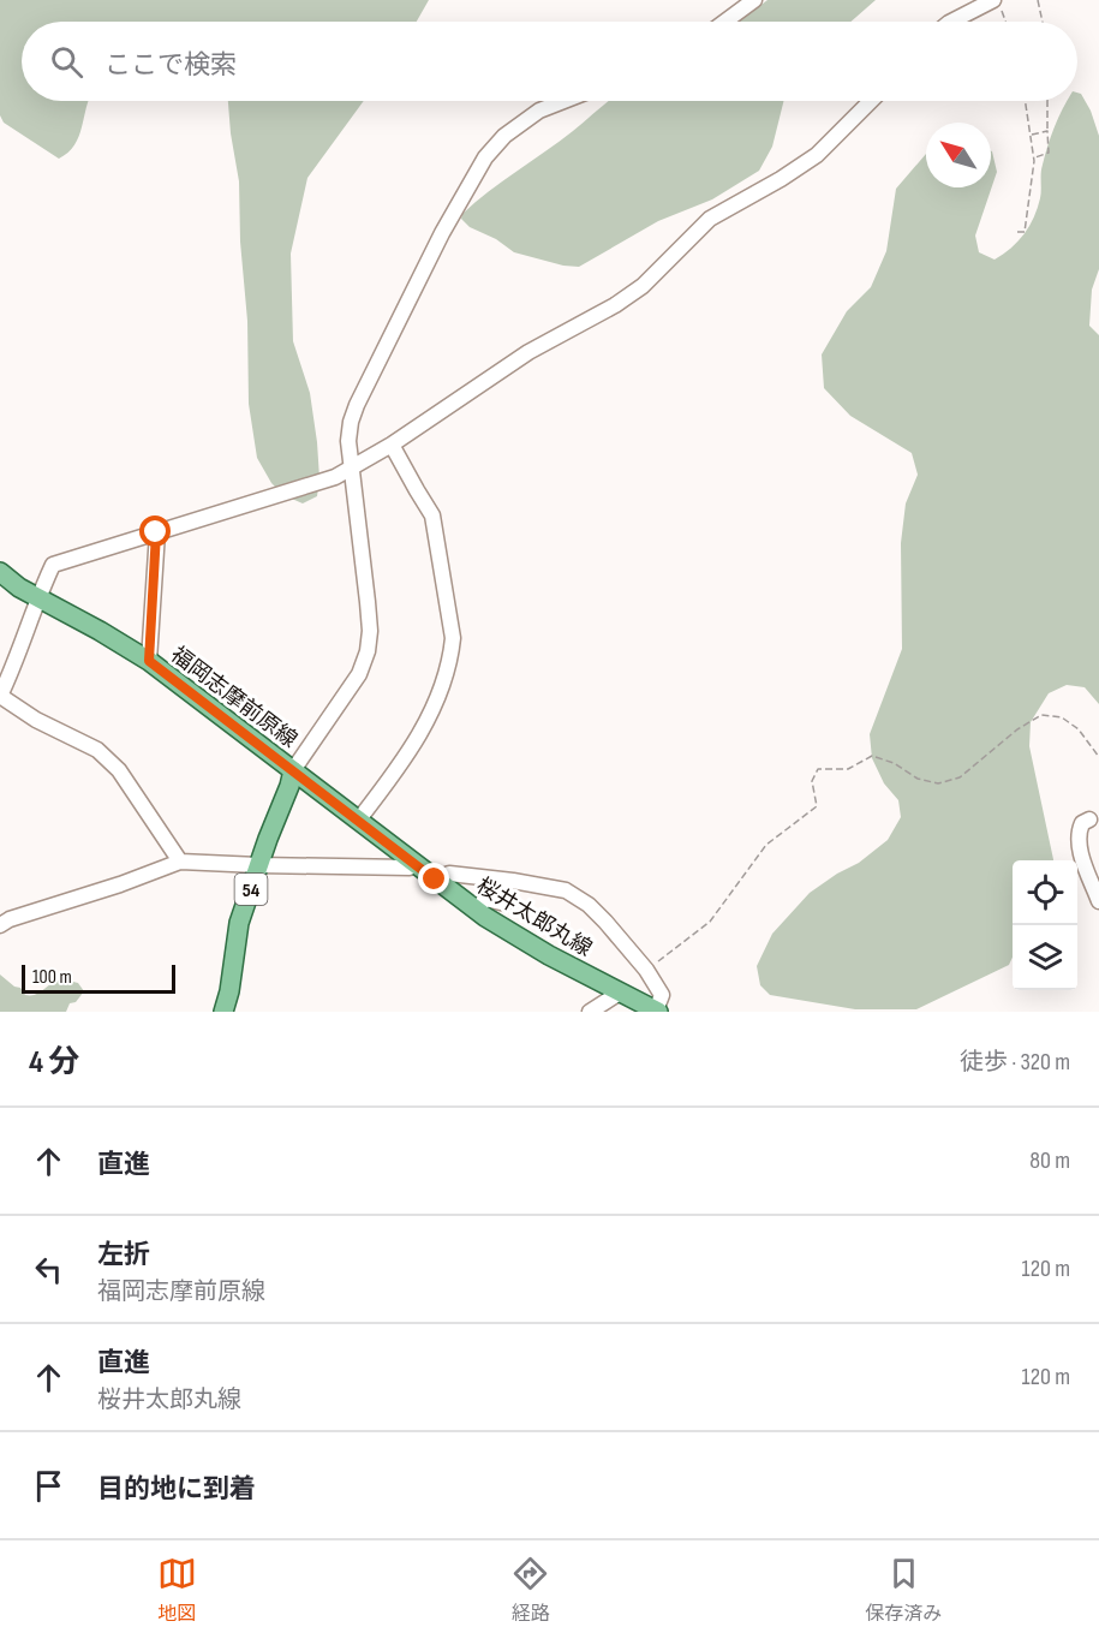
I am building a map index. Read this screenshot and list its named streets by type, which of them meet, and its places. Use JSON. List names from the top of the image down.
{
  "streets": {
    "main road": ["福岡志摩前原線", "54", "桜井太郎丸線"]
  },
  "crossings": [
    ["福岡志摩前原線", "54"],
    ["福岡志摩前原線", "桜井太郎丸線"],
    ["54", "桜井太郎丸線"]
  ],
  "scale_bar": "100 m",
  "north": "top left",
  "page": {
    "search": "ここで検索",
    "scale": "100 m",
    "heading": ["4 分", "徒歩 · 320 m"],
    "list": [
      ["直進", "80 m"],
      ["左折", "福岡志摩前原線", "120 m"],
      ["直進", "桜井太郎丸線", "120 m"],
      "目的地に到着"
    ],
    "nav": ["地図", "経路", "保存済み"]
  }
}
